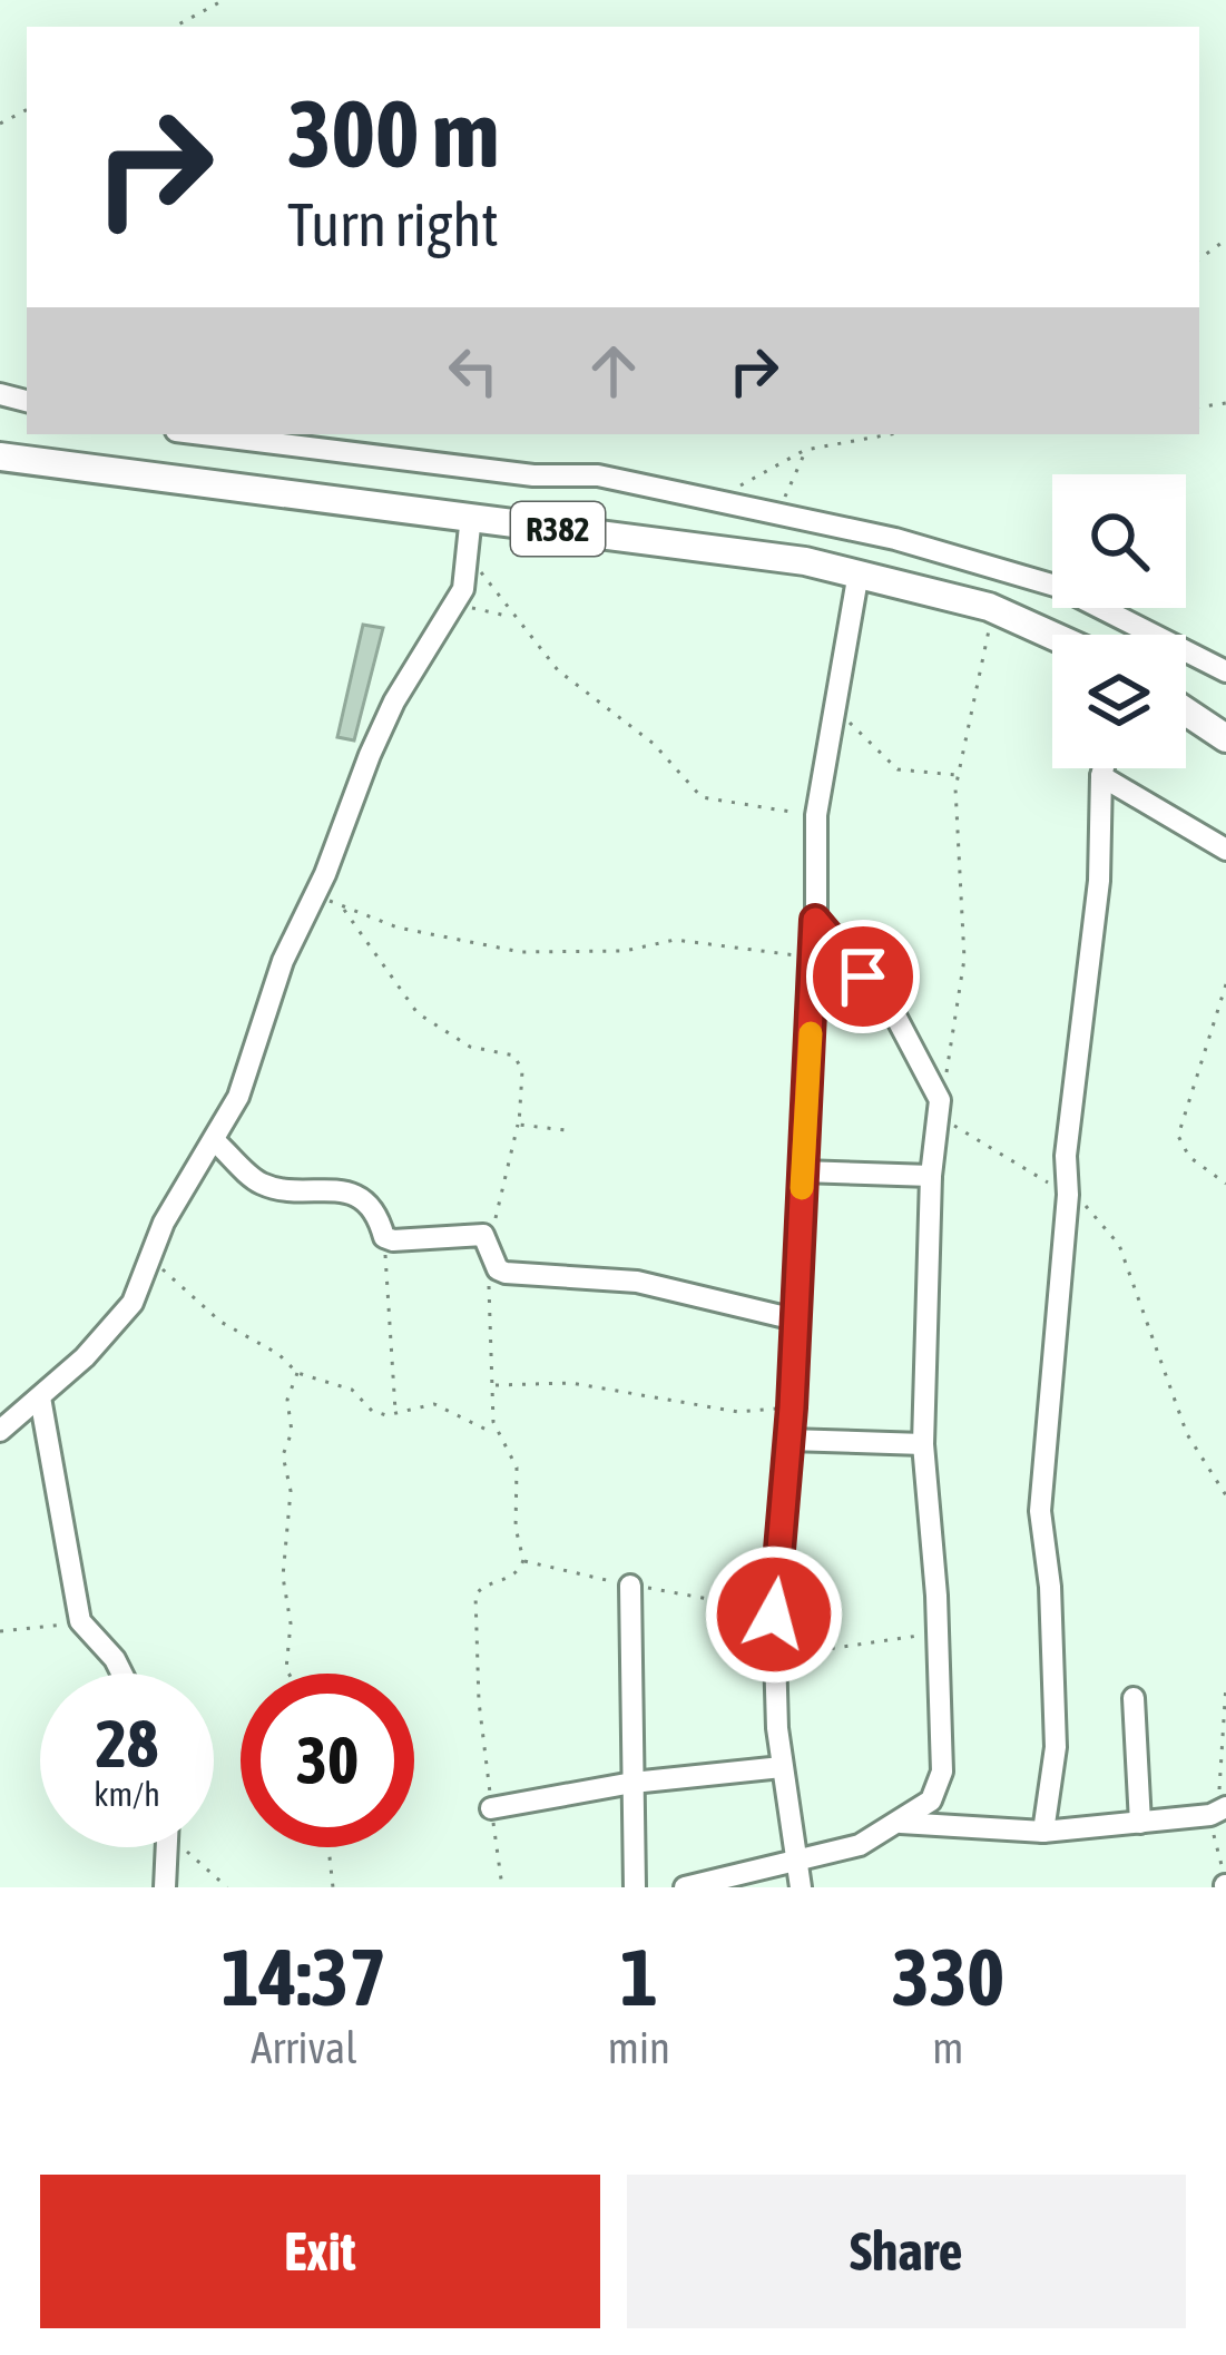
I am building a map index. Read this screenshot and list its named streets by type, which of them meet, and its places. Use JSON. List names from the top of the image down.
{
  "streets": {
    "main road": ["R382"]
  },
  "page": {
    "turn": ["300 m", "Turn right"],
    "speed": "28 km/h",
    "limit": "30",
    "eta": [
      "14:37",
      "Arrival",
      "1",
      "min",
      "330",
      "m"
    ],
    "buttons": ["Exit", "Share"]
  }
}
